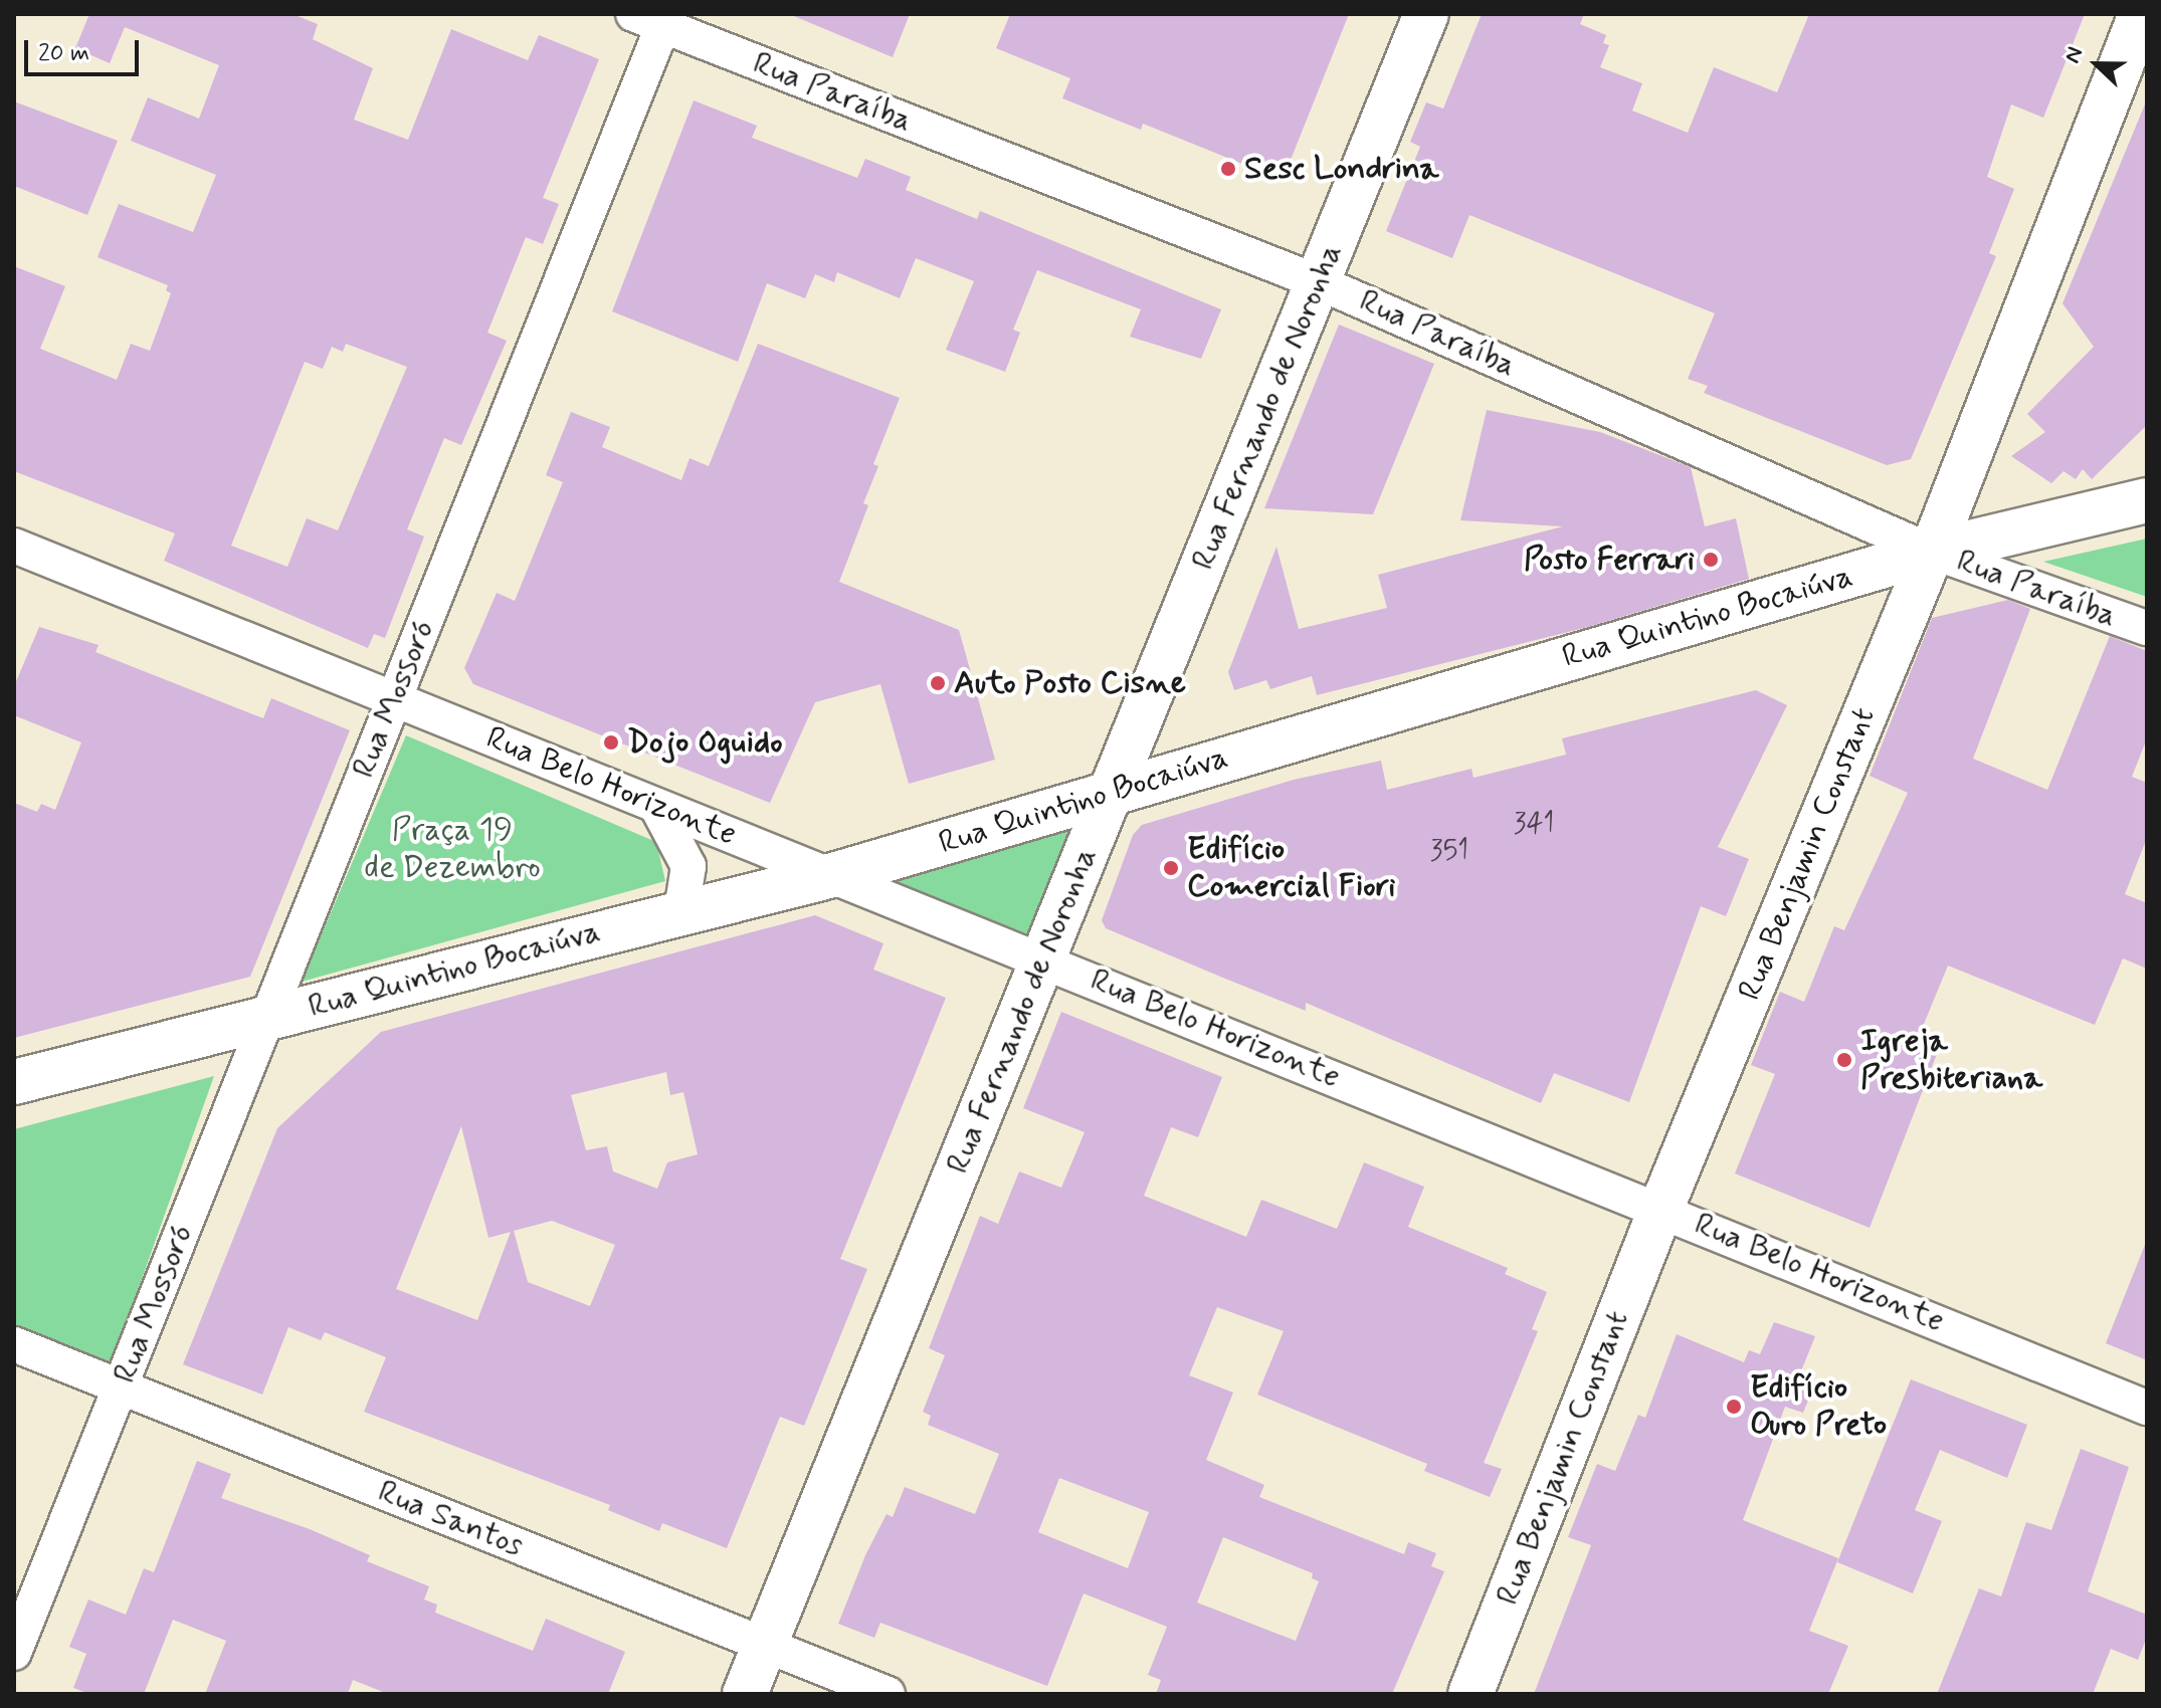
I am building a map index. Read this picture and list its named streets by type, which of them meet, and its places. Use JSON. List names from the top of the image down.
{
  "streets": {
    "street": [
      "Rua Paraíba",
      "Rua Fernando de Noronha",
      "Rua Quintino Bocaiúva",
      "Rua Mossoró",
      "Rua Belo Horizonte",
      "Rua Benjamin Constant",
      "Rua Santos"
    ]
  },
  "crossings": [
    ["Rua Paraíba", "Rua Fernando de Noronha"],
    ["Rua Paraíba", "Rua Quintino Bocaiúva"],
    ["Rua Paraíba", "Rua Mossoró"],
    ["Rua Paraíba", "Rua Benjamin Constant"],
    ["Rua Fernando de Noronha", "Rua Quintino Bocaiúva"],
    ["Rua Fernando de Noronha", "Rua Belo Horizonte"],
    ["Rua Fernando de Noronha", "Rua Santos"],
    ["Rua Quintino Bocaiúva", "Rua Mossoró"],
    ["Rua Quintino Bocaiúva", "Rua Belo Horizonte"],
    ["Rua Quintino Bocaiúva", "Rua Benjamin Constant"],
    ["Rua Mossoró", "Rua Belo Horizonte"],
    ["Rua Mossoró", "Rua Santos"],
    ["Rua Belo Horizonte", "Rua Benjamin Constant"]
  ],
  "parks": ["Praça 19 de Dezembro"],
  "places": [
    "Sesc Londrina",
    "Posto Ferrari",
    "Auto Posto Cisne",
    "Dojo Oguido",
    "Edifício Comercial Fiori",
    "Igreja Presbiteriana",
    "Edifício Ouro Preto"
  ],
  "house_numbers": ["341", "351"],
  "scale_bar": "20 m",
  "north": "left"
}
